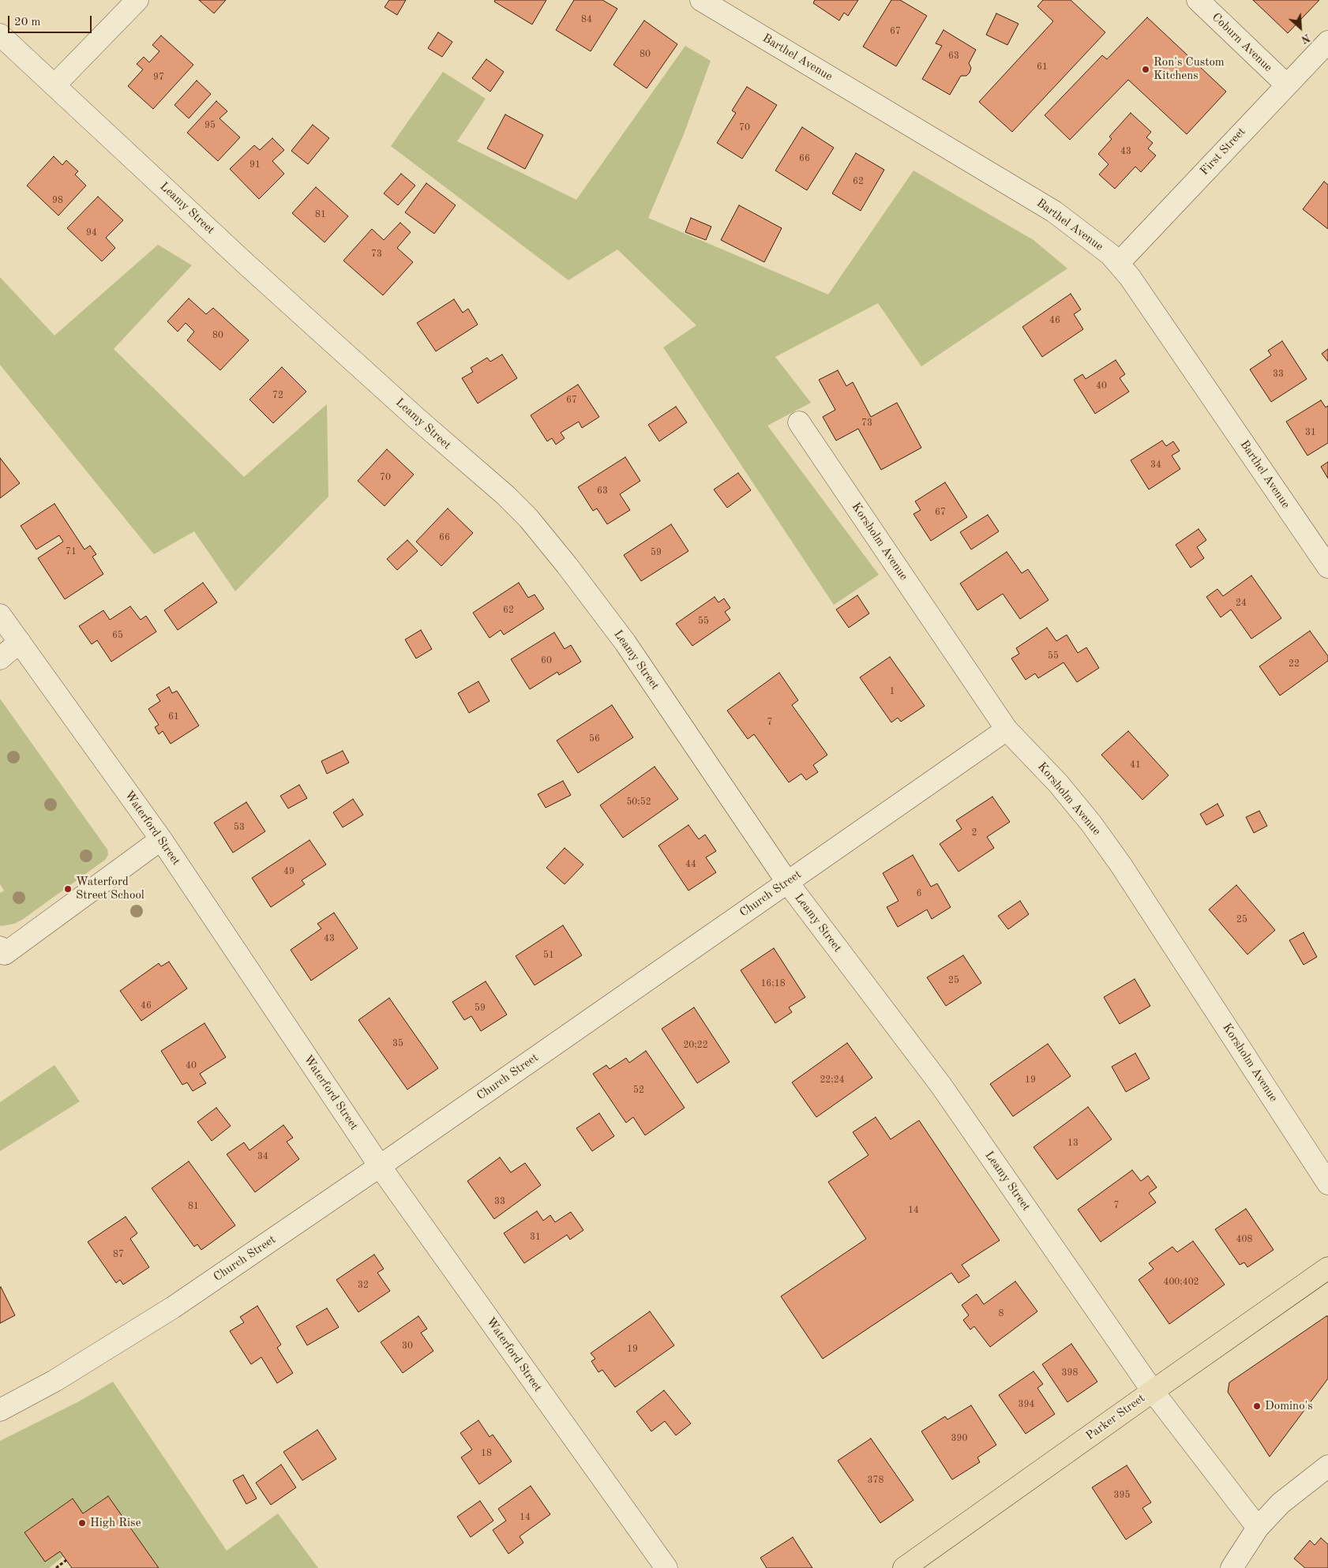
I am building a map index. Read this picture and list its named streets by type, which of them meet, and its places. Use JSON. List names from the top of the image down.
{
  "streets": {
    "main road": ["Parker Street"],
    "street": [
      "Coburn Avenue",
      "Barthel Avenue",
      "First Street",
      "Leamy Street",
      "Korsholm Avenue",
      "Waterford Street",
      "Church Street"
    ]
  },
  "crossings": [
    ["Coburn Avenue", "First Street"],
    ["Barthel Avenue", "First Street"],
    ["Leamy Street", "Church Street"],
    ["Leamy Street", "Parker Street"],
    ["Korsholm Avenue", "Church Street"],
    ["Waterford Street", "Church Street"]
  ],
  "places": [
    "Ron's Custom Kitchens",
    "Waterford Street School",
    "Domino's",
    "High Rise"
  ],
  "house_numbers": [
    "84",
    "67",
    "80",
    "63",
    "61",
    "97",
    "95",
    "70",
    "43",
    "66",
    "91",
    "62",
    "98",
    "81",
    "94",
    "73",
    "46",
    "80",
    "33",
    "40",
    "72",
    "67",
    "73",
    "31",
    "34",
    "70",
    "63",
    "67",
    "66",
    "71",
    "59",
    "24",
    "62",
    "55",
    "65",
    "55",
    "60",
    "22",
    "1",
    "61",
    "7",
    "56",
    "41",
    "50;52",
    "53",
    "2",
    "44",
    "49",
    "6",
    "25",
    "43",
    "51",
    "25",
    "16;18",
    "46",
    "59",
    "35",
    "20;22",
    "40",
    "22;24",
    "19",
    "52",
    "13",
    "34",
    "33",
    "7",
    "81",
    "14",
    "31",
    "408",
    "87",
    "400;402",
    "32",
    "8",
    "30",
    "19",
    "398",
    "394",
    "390",
    "18",
    "378",
    "395",
    "14"
  ],
  "scale_bar": "20 m",
  "north": "bottom right"
}
